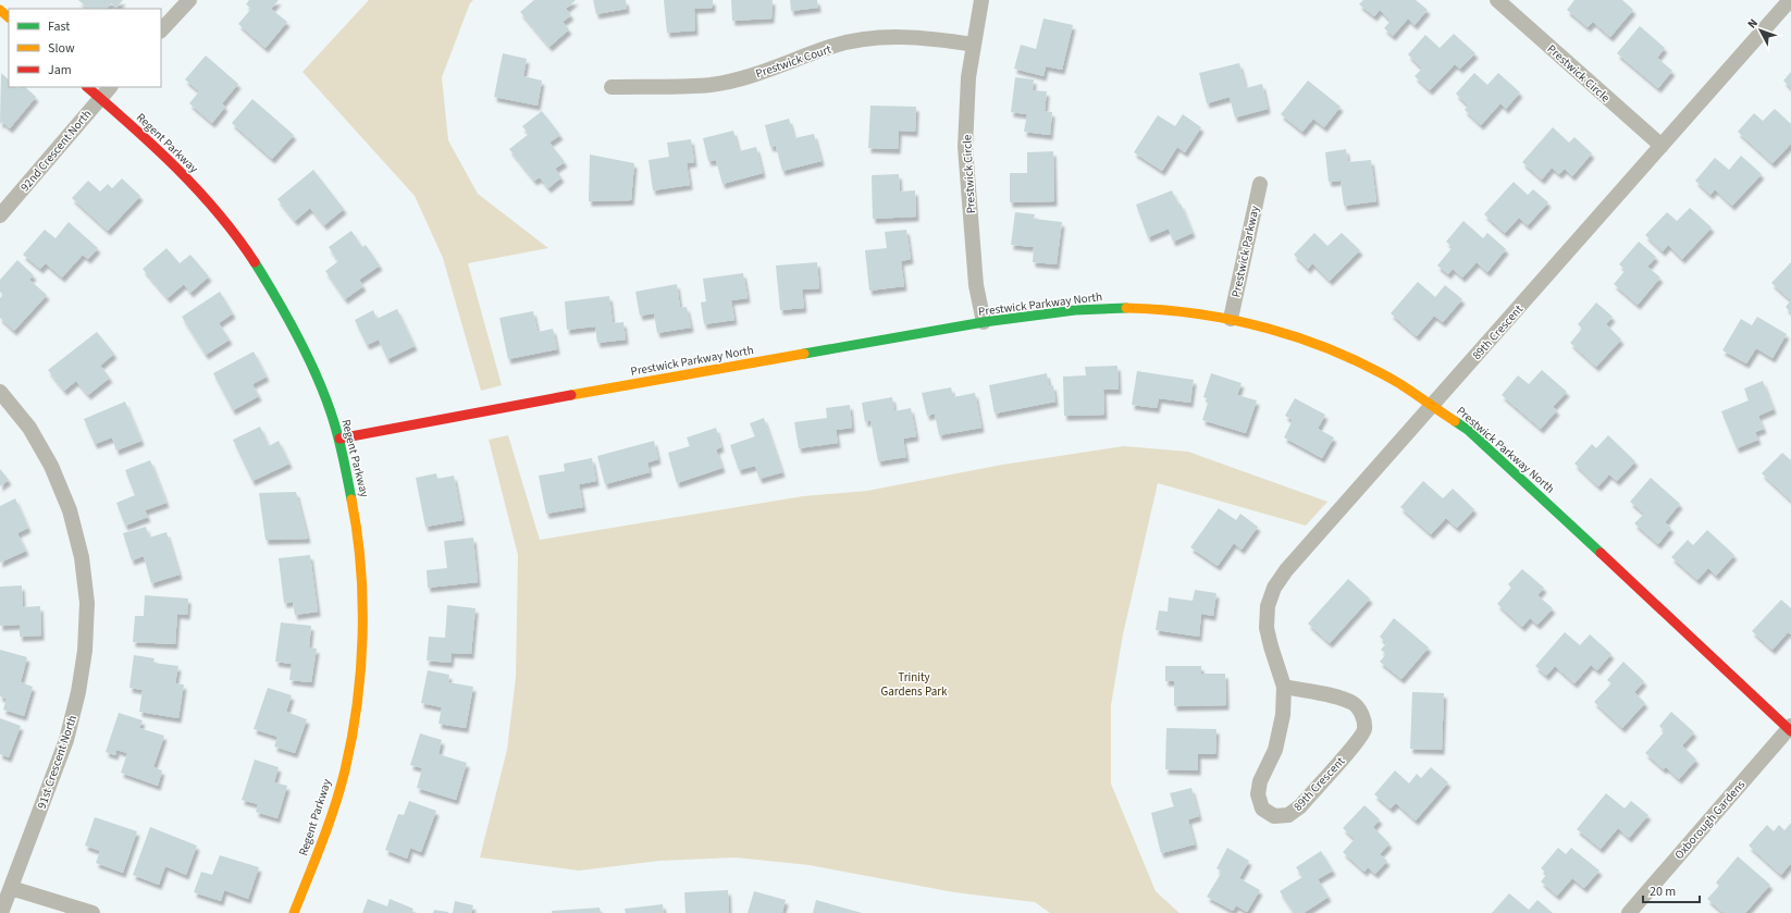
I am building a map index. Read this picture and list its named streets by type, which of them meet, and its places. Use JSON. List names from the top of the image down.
{
  "streets": {
    "street": [
      "Prestwick Court",
      "Prestwick Circle",
      "Regent Parkway",
      "92nd Crescent North",
      "Prestwick Parkway",
      "Prestwick Parkway North",
      "89th Crescent",
      "91st Crescent North",
      "Oxborough Gardens"
    ]
  },
  "crossings": [
    ["Prestwick Court", "Prestwick Circle"],
    ["Prestwick Circle", "Prestwick Parkway North"],
    ["Prestwick Circle", "89th Crescent"],
    ["Regent Parkway", "92nd Crescent North"],
    ["Regent Parkway", "Prestwick Parkway North"],
    ["Prestwick Parkway", "Prestwick Parkway North"],
    ["Prestwick Parkway North", "89th Crescent"],
    ["Prestwick Parkway North", "Oxborough Gardens"]
  ],
  "parks": ["Trinity Gardens Park"],
  "legend": ["Fast", "Slow", "Jam"],
  "scale_bar": "20 m",
  "north": "top left"
}
